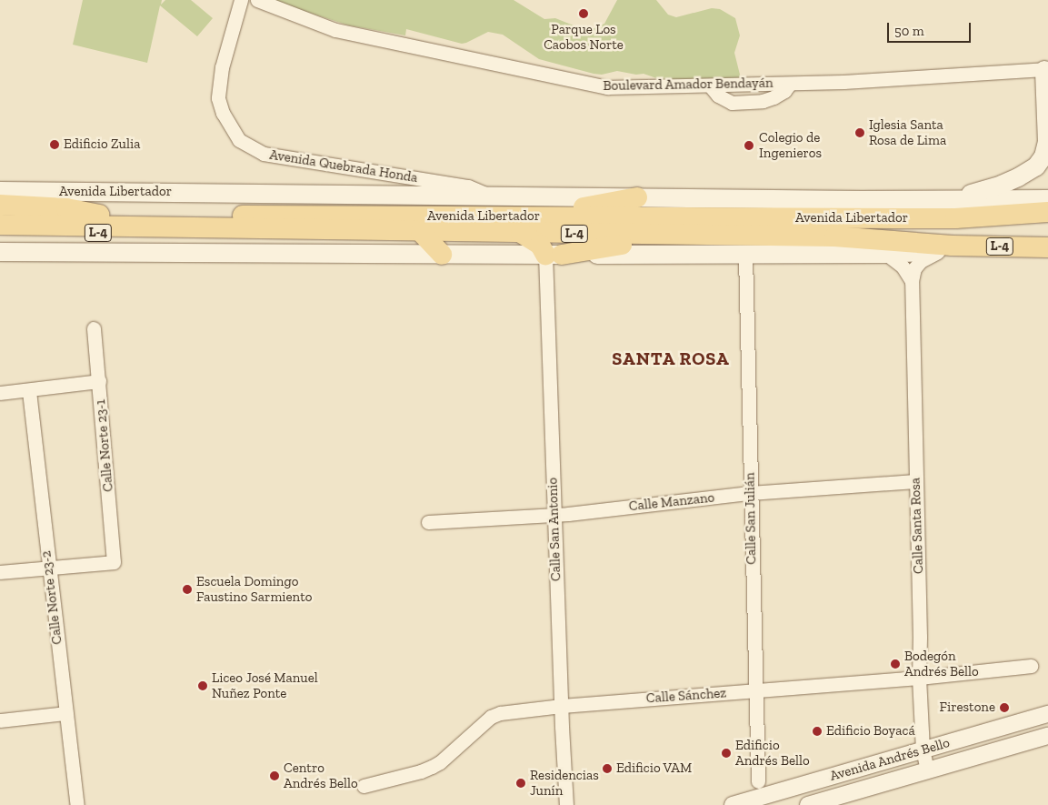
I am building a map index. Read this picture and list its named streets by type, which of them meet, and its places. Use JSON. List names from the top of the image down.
{
  "streets": {
    "main road": ["Avenida Libertador", "L-4"],
    "street": [
      "Boulevard Amador Bendayán",
      "Avenida Quebrada Honda",
      "Calle Norte 23-1",
      "Calle Manzano",
      "Calle San Julián",
      "Calle Santa Rosa",
      "Calle San Antonio",
      "Calle Norte 23-2",
      "Calle Sánchez",
      "Avenida Andrés Bello"
    ]
  },
  "crossings": [
    ["Avenida Quebrada Honda", "Avenida Libertador"],
    ["Avenida Libertador", "L-4"],
    ["Avenida Libertador", "Calle San Julián"],
    ["Avenida Libertador", "Calle Santa Rosa"],
    ["Avenida Libertador", "Calle San Antonio"],
    ["L-4", "Calle San Antonio"],
    ["Calle Norte 23-1", "Calle Norte 23-2"],
    ["Calle Manzano", "Calle San Julián"],
    ["Calle Manzano", "Calle Santa Rosa"],
    ["Calle Manzano", "Calle San Antonio"],
    ["Calle San Julián", "Calle Sánchez"],
    ["Calle Santa Rosa", "Calle Sánchez"],
    ["Calle Santa Rosa", "Avenida Andrés Bello"],
    ["Calle San Antonio", "Calle Sánchez"]
  ],
  "districts": ["SANTA ROSA"],
  "places": [
    "Parque Los Caobos Norte",
    "Iglesia Santa Rosa de Lima",
    "Edificio Zulia",
    "Colegio de Ingenieros",
    "Escuela Domingo Faustino Sarmiento",
    "Bodegón Andrés Bello",
    "Liceo José Manuel Nuñez Ponte",
    "Firestone",
    "Edificio Boyacá",
    "Edificio Andrés Bello",
    "Edificio VAM",
    "Centro Andrés Bello",
    "Residencias Junín"
  ],
  "scale_bar": "50 m"
}
